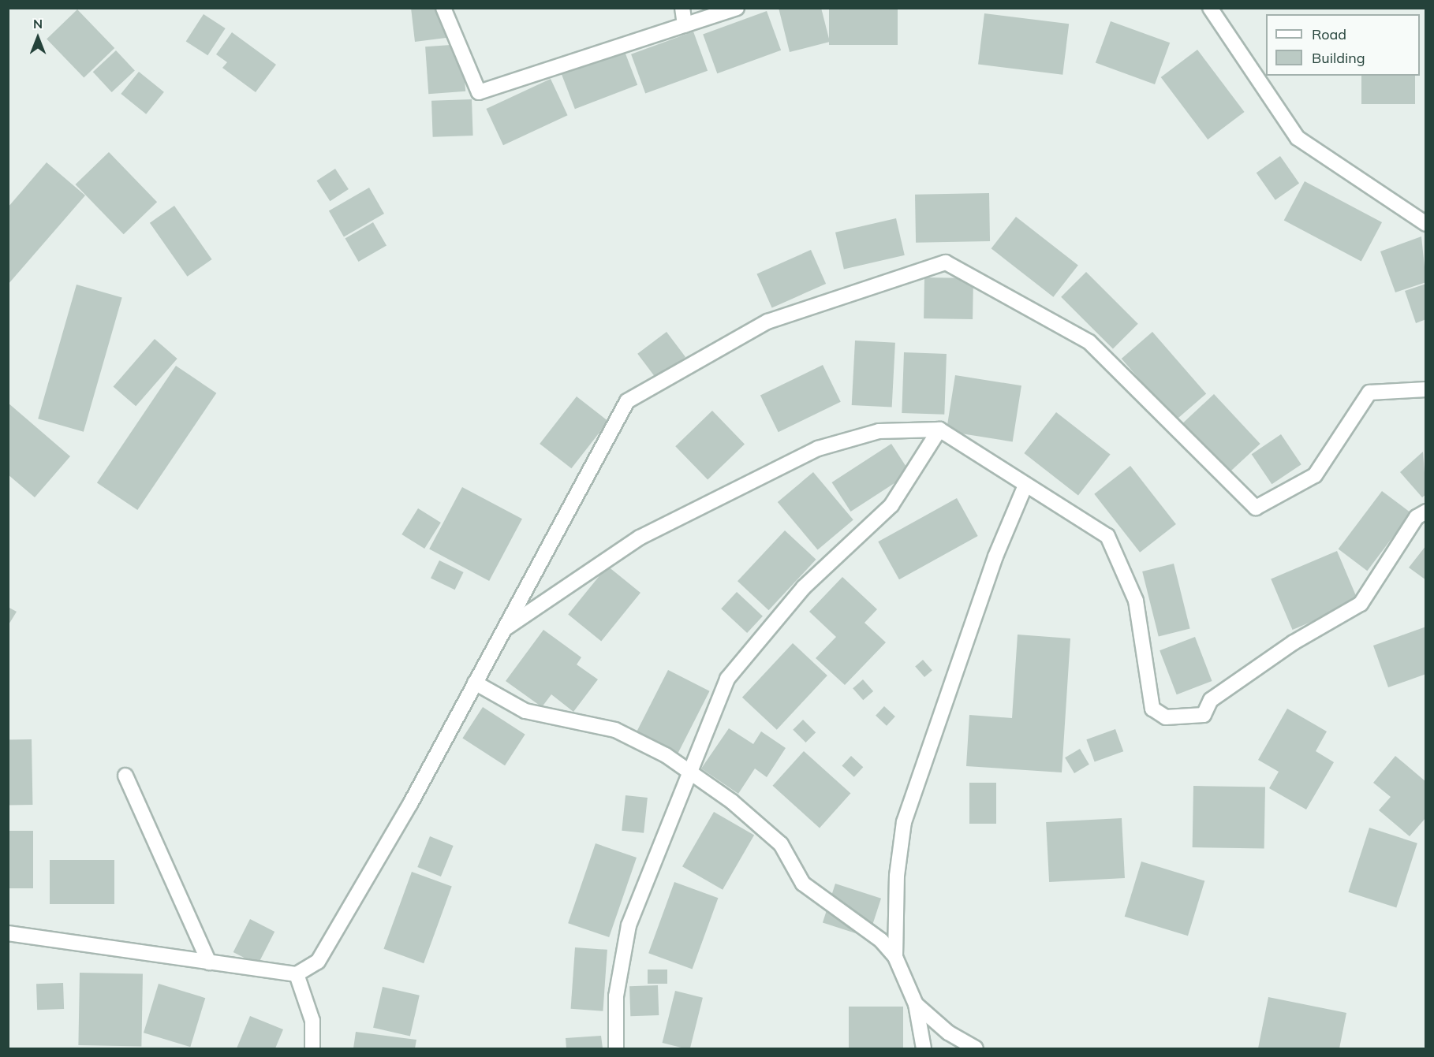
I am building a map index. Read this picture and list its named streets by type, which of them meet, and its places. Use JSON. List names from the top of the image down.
{
  "legend": ["Road", "Building"],
  "north": "top"
}
